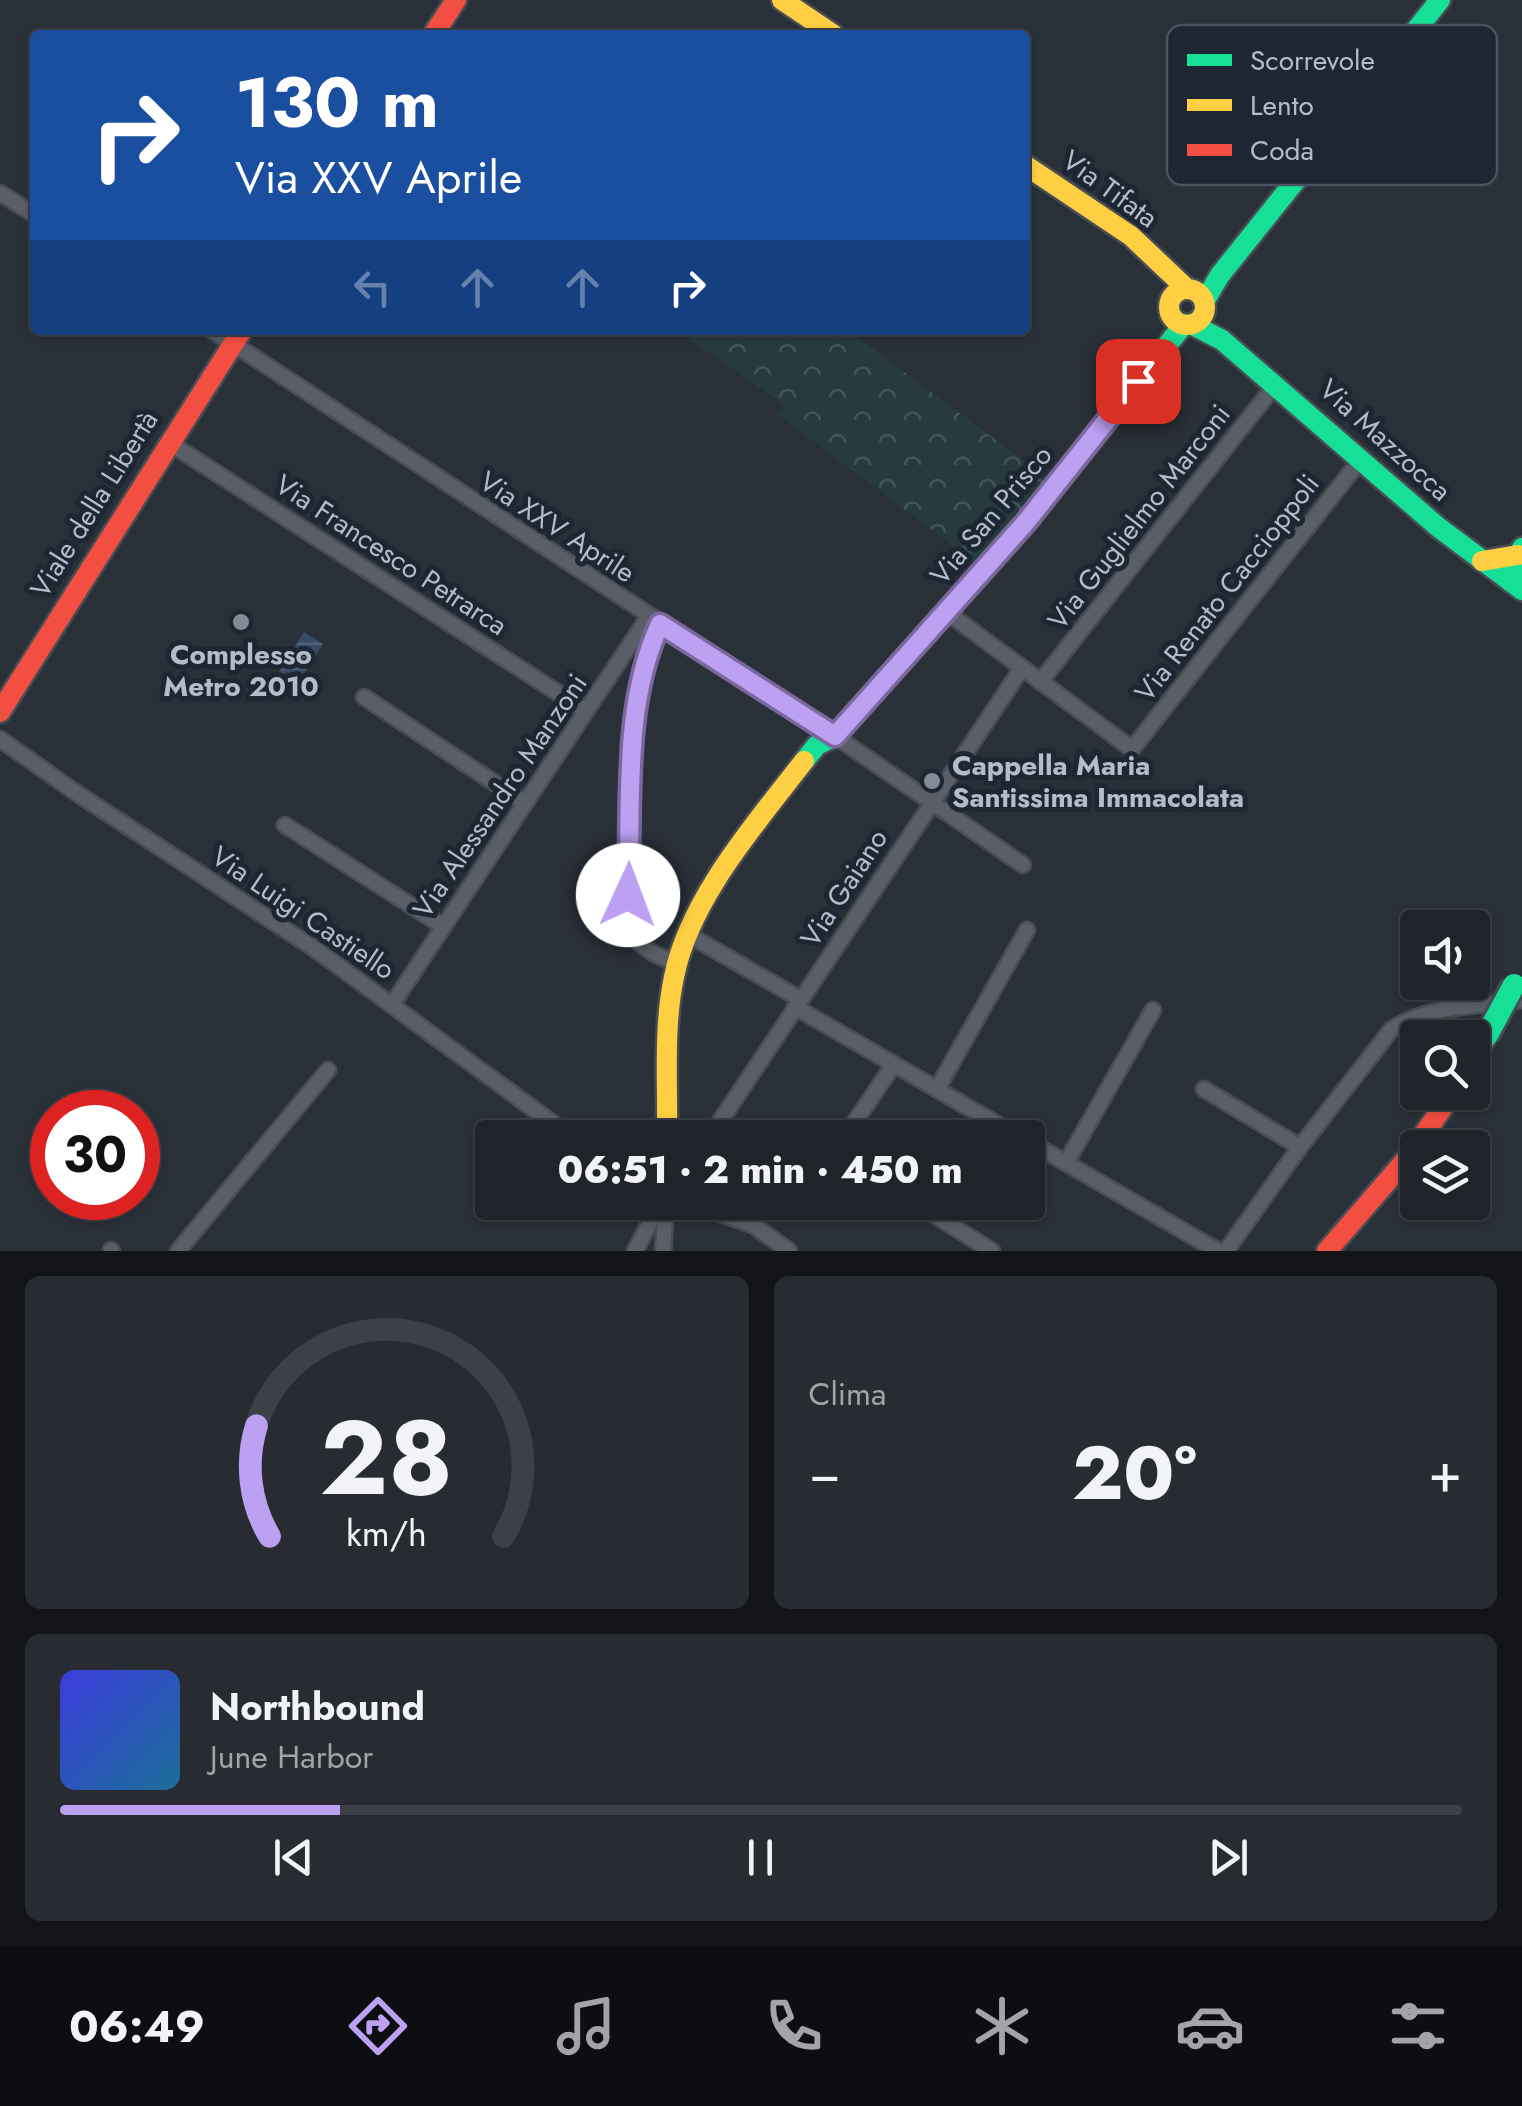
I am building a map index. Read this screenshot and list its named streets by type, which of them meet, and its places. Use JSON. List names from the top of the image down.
{
  "streets": {
    "main road": [
      "Via Tifata",
      "Via Mazzocca",
      "Viale della Libertà",
      "Via San Prisco"
    ],
    "street": [
      "Via Guglielmo Marconi",
      "Via XXV Aprile",
      "Via Francesco Petrarca",
      "Via Renato Caccioppoli",
      "Via Alessandro Manzoni",
      "Via Gaiano",
      "Via Luigi Castiello"
    ]
  },
  "crossings": [
    ["Via Tifata", "Via Mazzocca"],
    ["Via Tifata", "Via San Prisco"],
    ["Via Mazzocca", "Via San Prisco"],
    ["Via Mazzocca", "Via Guglielmo Marconi"],
    ["Via Mazzocca", "Via Renato Caccioppoli"],
    ["Viale della Libertà", "Via XXV Aprile"],
    ["Viale della Libertà", "Via Francesco Petrarca"],
    ["Via San Prisco", "Via XXV Aprile"],
    ["Via Guglielmo Marconi", "Via Renato Caccioppoli"],
    ["Via XXV Aprile", "Via Alessandro Manzoni"],
    ["Via XXV Aprile", "Via Gaiano"],
    ["Via Francesco Petrarca", "Via Alessandro Manzoni"],
    ["Via Alessandro Manzoni", "Via Luigi Castiello"]
  ],
  "places": ["Complesso Metro 2010", "Cappella Maria Santissima Immacolata"],
  "legend": ["Scorrevole", "Lento", "Coda"],
  "page": {
    "turn": ["130 m", "Via XXV Aprile"],
    "limit": "30",
    "trip": "06:51 · 2 min · 450 m",
    "tile": "Clima",
    "heat": ["−", "20°", "+"],
    "song": ["Northbound", "June Harbor"],
    "tabs": "06:49",
    "gauge": ["28", "km/h"]
  }
}
